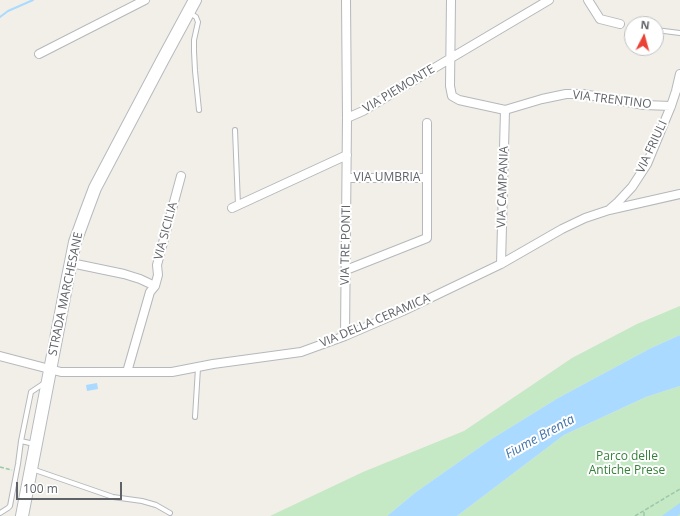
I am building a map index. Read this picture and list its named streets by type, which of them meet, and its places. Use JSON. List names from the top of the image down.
{
  "streets": {
    "main road": ["STRADA MARCHESANE"],
    "street": [
      "VIA PIEMONTE",
      "VIA TRENTINO",
      "VIA FRIULI",
      "VIA UMBRIA",
      "VIA CAMPANIA",
      "VIA SICILIA",
      "VIA TRE PONTI",
      "VIA DELLA CERAMICA"
    ]
  },
  "crossings": [
    ["VIA PIEMONTE", "VIA TRENTINO"],
    ["VIA PIEMONTE", "VIA TRE PONTI"],
    ["VIA TRENTINO", "VIA FRIULI"],
    ["VIA TRENTINO", "VIA CAMPANIA"],
    ["VIA FRIULI", "VIA DELLA CERAMICA"],
    ["VIA UMBRIA", "VIA TRE PONTI"],
    ["VIA CAMPANIA", "VIA DELLA CERAMICA"],
    ["VIA SICILIA", "VIA DELLA CERAMICA"],
    ["VIA TRE PONTI", "VIA DELLA CERAMICA"],
    ["STRADA MARCHESANE", "VIA DELLA CERAMICA"]
  ],
  "water": ["Fiume Brenta"],
  "parks": ["Parco delle Antiche Prese"],
  "scale_bar": "100 m",
  "north": "top"
}
